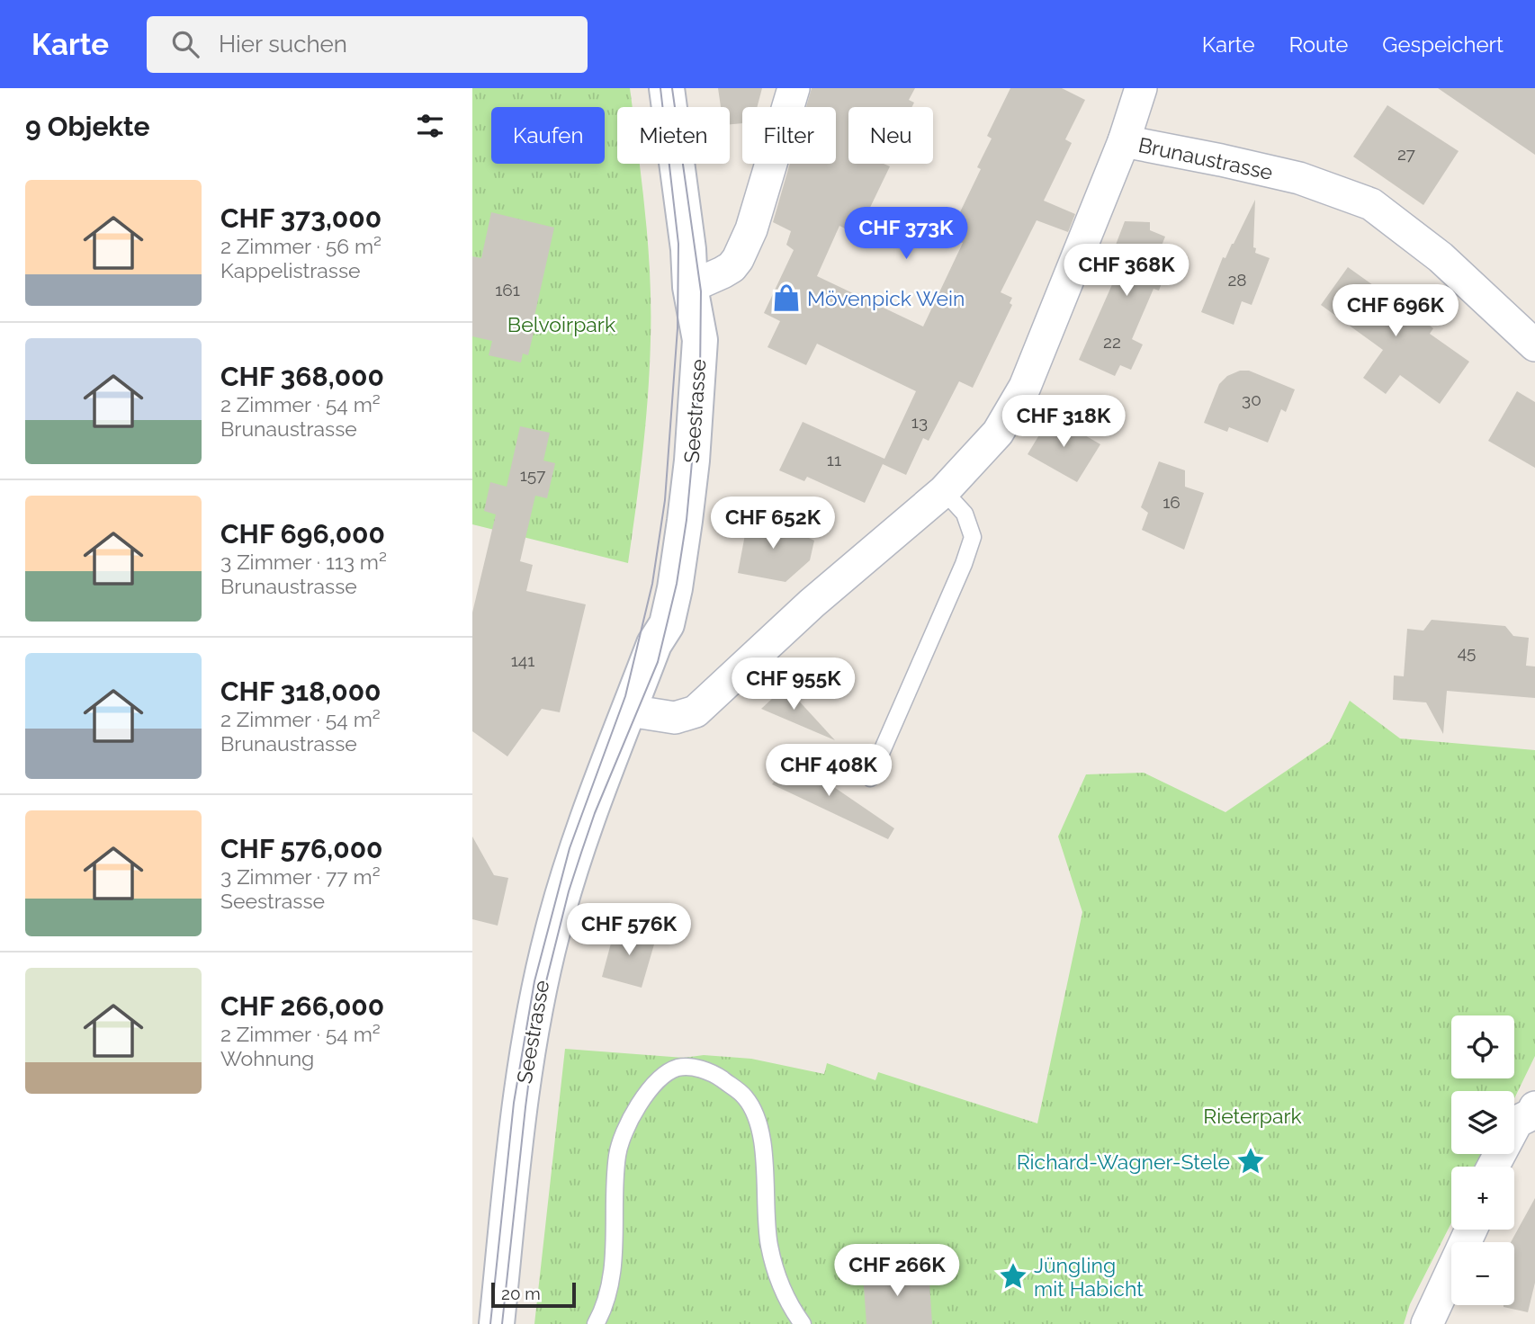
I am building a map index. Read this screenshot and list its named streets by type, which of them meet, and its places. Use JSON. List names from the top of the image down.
{
  "streets": {
    "street": ["Brunaustrasse", "Seestrasse"]
  },
  "crossings": [
    ["Brunaustrasse", "Seestrasse"]
  ],
  "parks": ["Belvoirpark", "Rieterpark"],
  "places": {
    "shop": ["Mövenpick Wein"],
    "place": ["Richard-Wagner-Stele", "Jüngling mit Habicht"]
  },
  "house_numbers": [
    "27",
    "28",
    "161",
    "22",
    "30",
    "13",
    "11",
    "157",
    "16",
    "45",
    "141"
  ],
  "scale_bar": "20 m",
  "page": {
    "header": "Karte",
    "search": "Hier suchen",
    "nav": ["Karte", "Route", "Gespeichert"],
    "heading": "9 Objekte",
    "chip": [
      "Kaufen",
      "Mieten",
      "Filter",
      "Neu"
    ],
    "list": [
      {
        "name": "CHF 373,000",
        "note": "2 Zimmer · 56 m² · Kappelistrasse"
      },
      {
        "name": "CHF 368,000",
        "note": "2 Zimmer · 54 m² · Brunaustrasse"
      },
      {
        "name": "CHF 696,000",
        "note": "3 Zimmer · 113 m² · Brunaustrasse"
      },
      {
        "name": "CHF 318,000",
        "note": "2 Zimmer · 54 m² · Brunaustrasse"
      },
      {
        "name": "CHF 576,000",
        "note": "3 Zimmer · 77 m² · Seestrasse"
      },
      {
        "name": "CHF 266,000",
        "note": "2 Zimmer · 54 m² · Wohnung"
      }
    ],
    "price": [
      "CHF 373K",
      "CHF 368K",
      "CHF 696K",
      "CHF 318K",
      "CHF 652K",
      "CHF 955K",
      "CHF 408K",
      "CHF 576K",
      "CHF 266K"
    ],
    "map_buttons": ["+", "−"],
    "scale": "20 m"
  }
}
